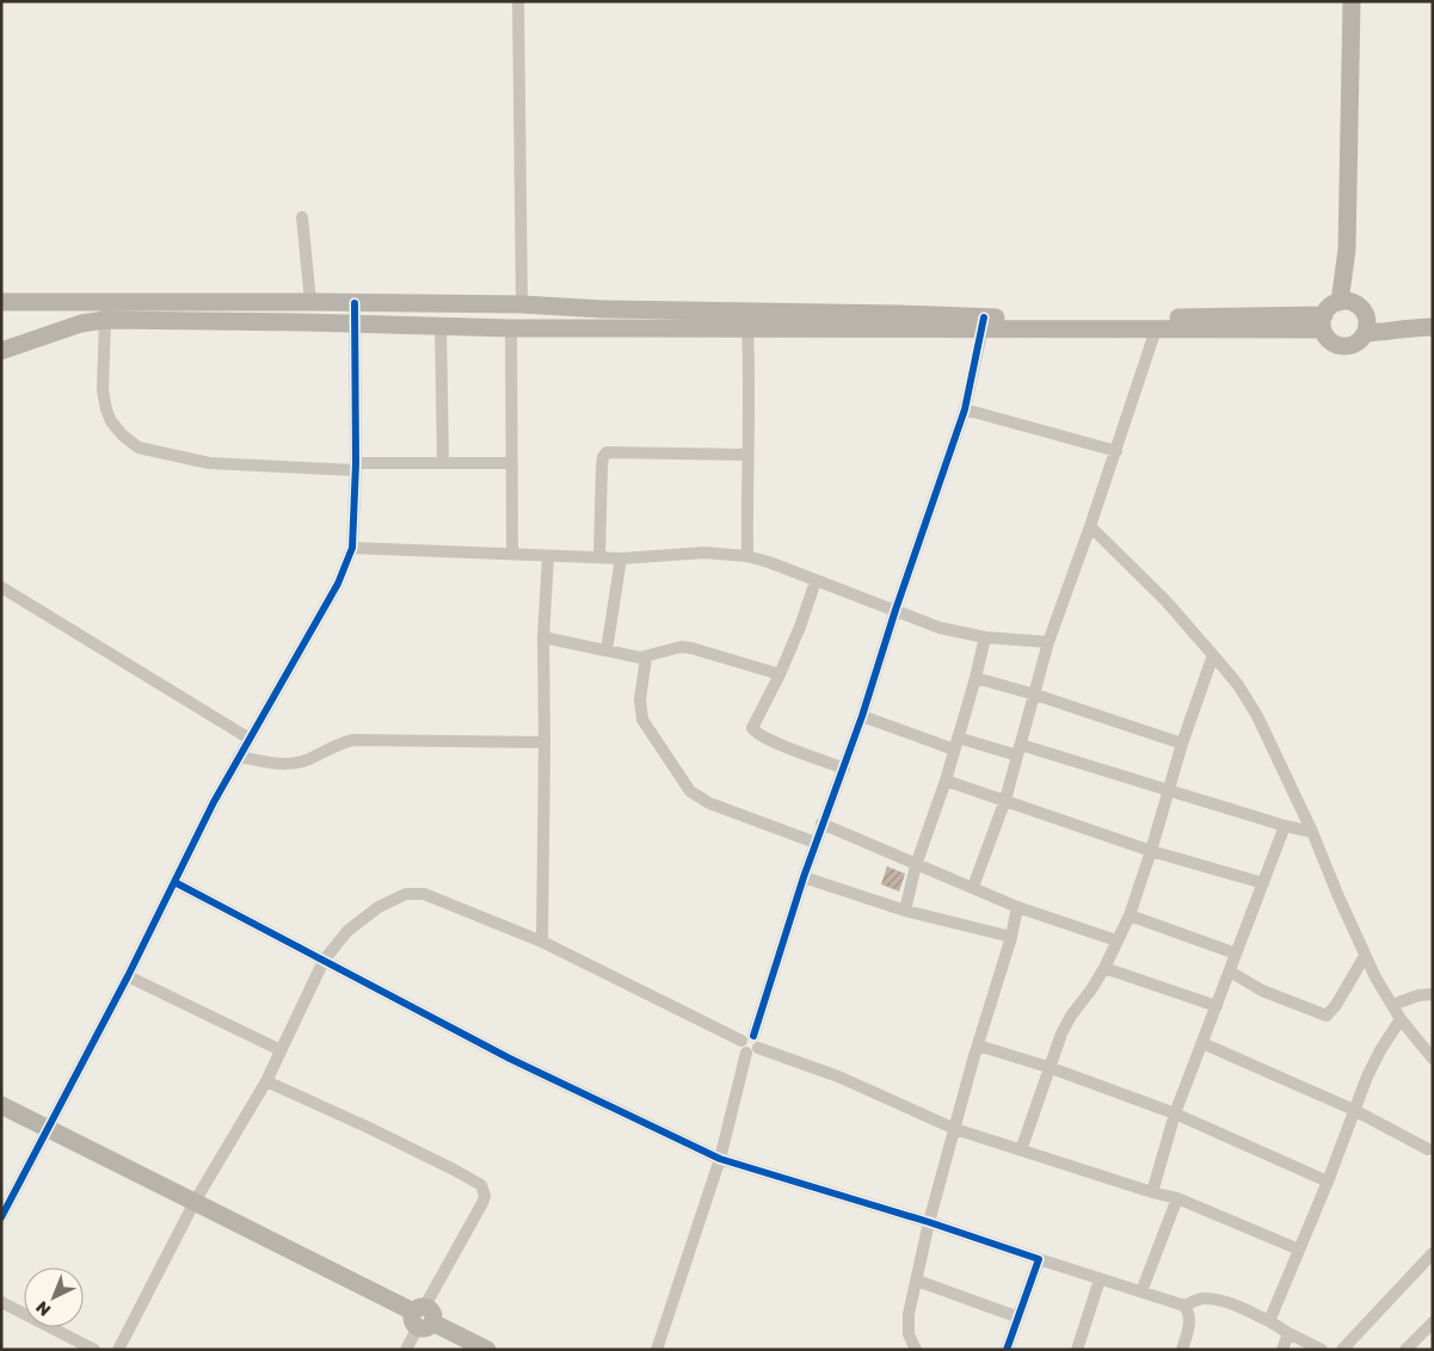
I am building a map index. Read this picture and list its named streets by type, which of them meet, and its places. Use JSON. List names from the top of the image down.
{
  "north": "bottom left"
}
